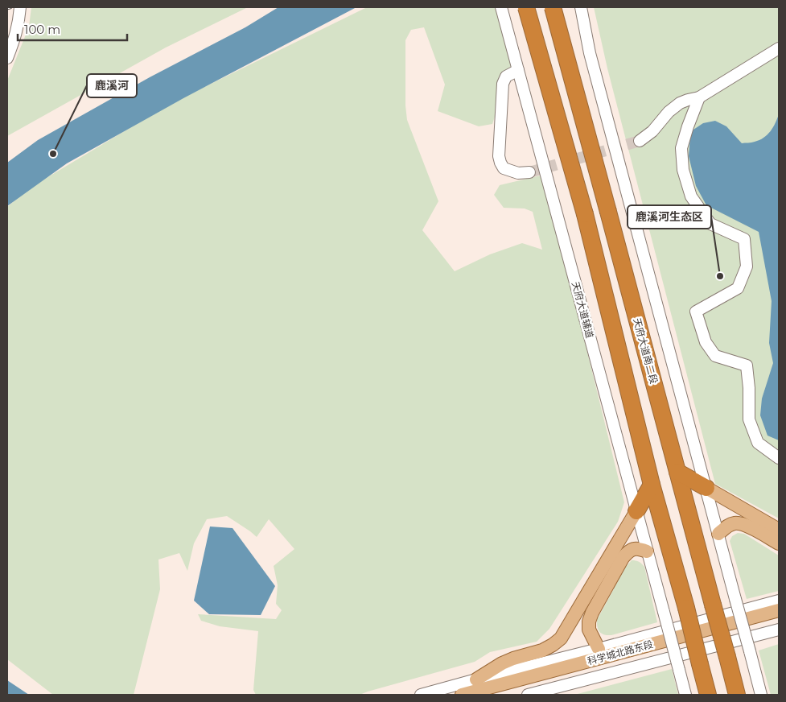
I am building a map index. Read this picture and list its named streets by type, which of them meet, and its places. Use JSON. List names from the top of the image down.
{
  "streets": {
    "highway": ["天府大道南二段"],
    "main road": ["科学城北路东段"],
    "street": ["天府大道辅道"]
  },
  "places": ["鹿溪河", "鹿溪河生态区"],
  "scale_bar": "100 m"
}
